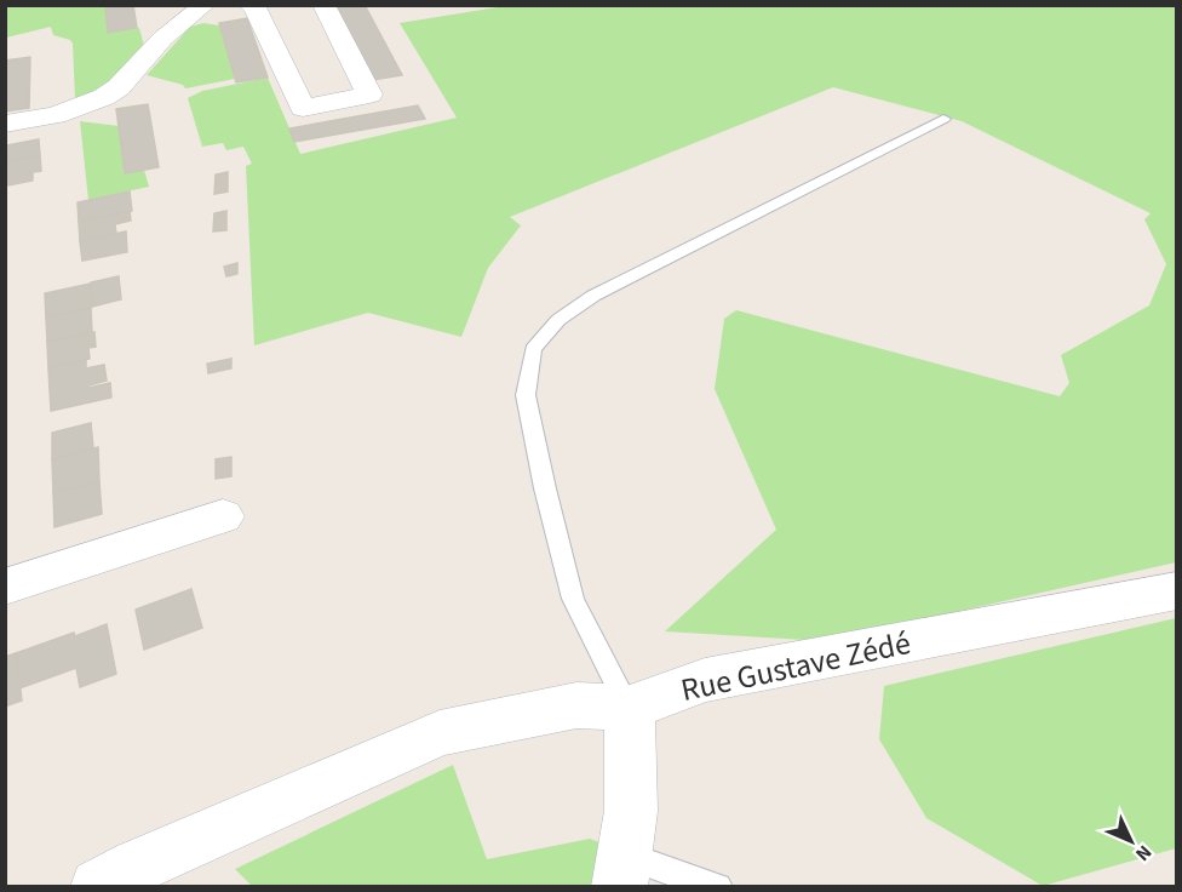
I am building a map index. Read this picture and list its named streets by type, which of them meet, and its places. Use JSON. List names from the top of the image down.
{
  "streets": {
    "street": ["Rue Gustave Zédé"]
  },
  "north": "bottom right"
}
